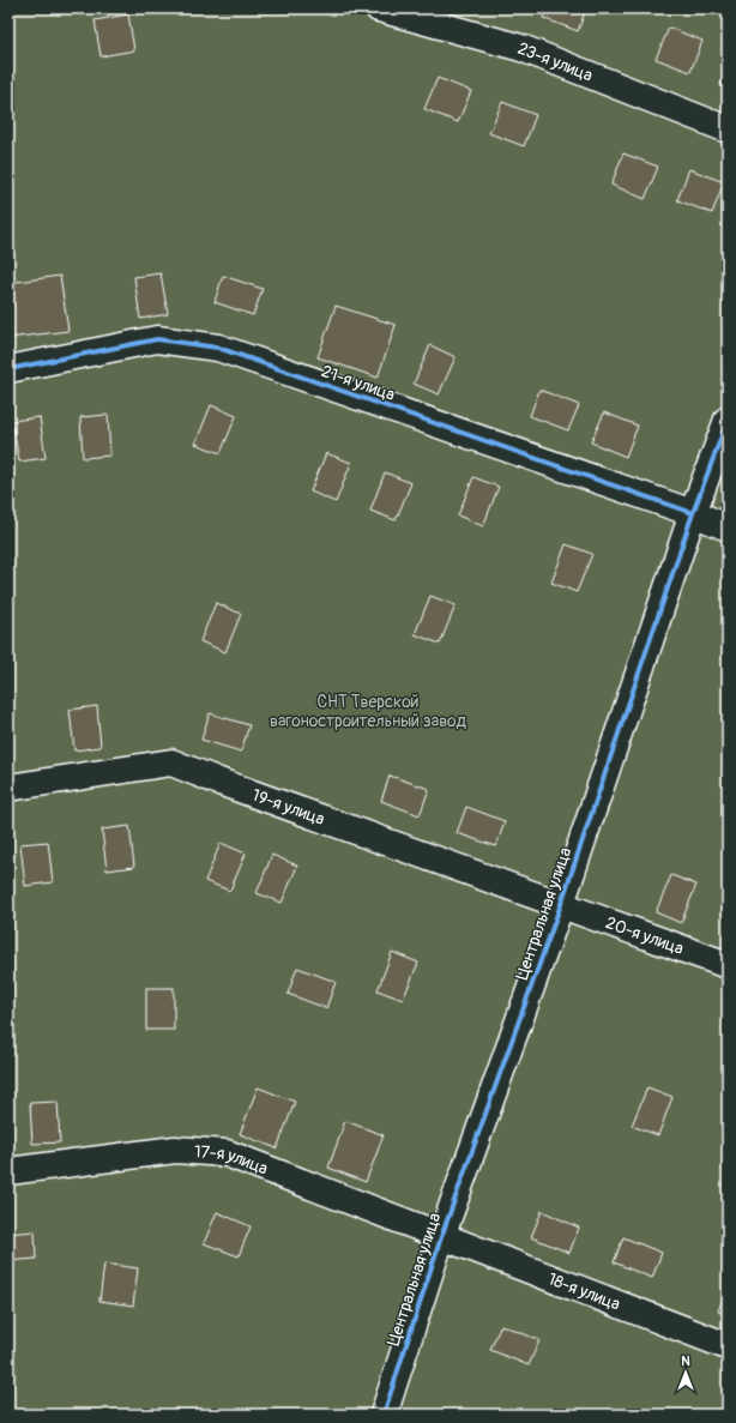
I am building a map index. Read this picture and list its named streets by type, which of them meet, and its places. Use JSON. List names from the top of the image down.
{
  "streets": {
    "street": [
      "23-я улица",
      "21-я улица",
      "19-я улица",
      "Центральная улица",
      "20-я улица",
      "17-я улица",
      "18-я улица"
    ]
  },
  "crossings": [
    ["21-я улица", "Центральная улица"],
    ["19-я улица", "Центральная улица"],
    ["19-я улица", "20-я улица"],
    ["Центральная улица", "20-я улица"],
    ["Центральная улица", "17-я улица"],
    ["Центральная улица", "18-я улица"],
    ["17-я улица", "18-я улица"]
  ],
  "parks": ["СНТ Тверской вагоностроительный завод"],
  "north": "top"
}
